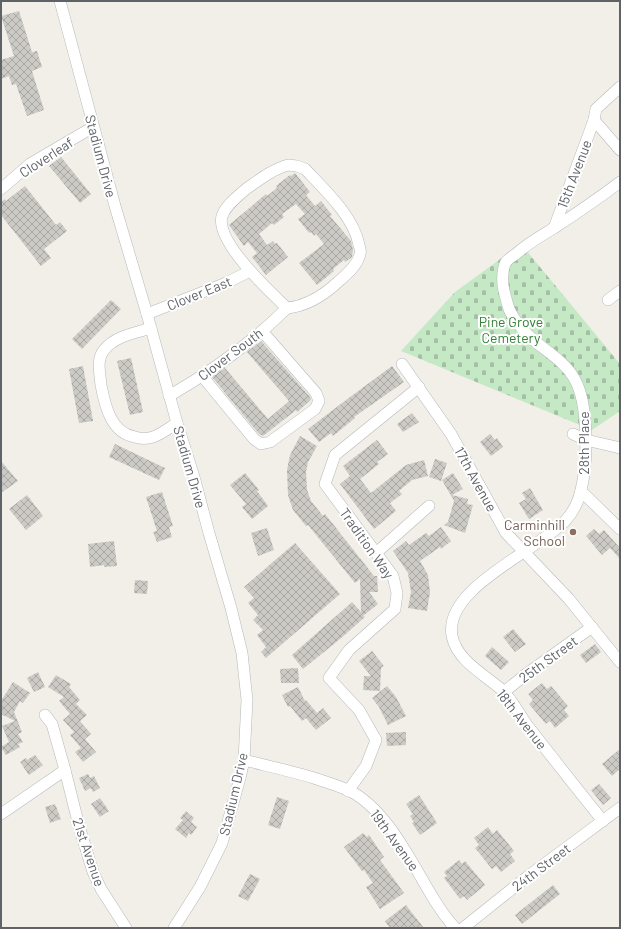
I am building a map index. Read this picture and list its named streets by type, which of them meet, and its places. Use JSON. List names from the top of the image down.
{
  "streets": {
    "street": [
      "Stadium Drive",
      "Cloverleaf",
      "15th Avenue",
      "Clover East",
      "Clover South",
      "28th Place",
      "17th Avenue",
      "Tradition Way",
      "25th Street",
      "18th Avenue",
      "19th Avenue",
      "21st Avenue",
      "24th Street"
    ]
  },
  "crossings": [
    ["Stadium Drive", "Cloverleaf"],
    ["Stadium Drive", "Clover East"],
    ["Stadium Drive", "Clover South"],
    ["Stadium Drive", "19th Avenue"],
    ["15th Avenue", "28th Place"],
    ["Clover East", "Clover South"],
    ["28th Place", "17th Avenue"],
    ["28th Place", "18th Avenue"],
    ["17th Avenue", "Tradition Way"],
    ["17th Avenue", "25th Street"],
    ["17th Avenue", "18th Avenue"],
    ["Tradition Way", "19th Avenue"],
    ["25th Street", "18th Avenue"],
    ["18th Avenue", "24th Street"]
  ],
  "parks": ["Pine Grove Cemetery"],
  "places": ["Carminhill School"]
}
